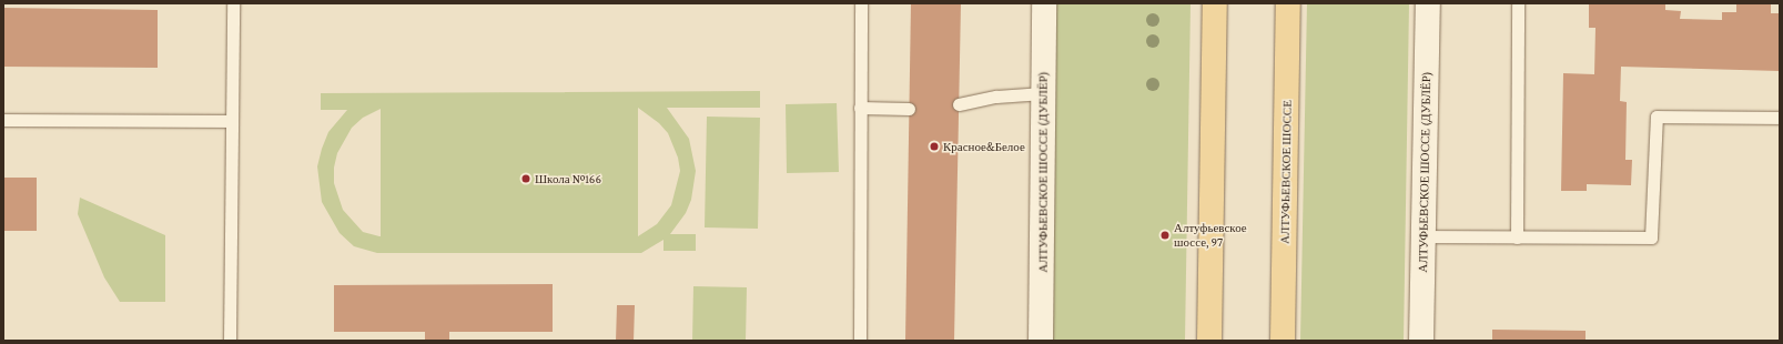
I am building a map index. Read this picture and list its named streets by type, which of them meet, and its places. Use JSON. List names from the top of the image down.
{
  "streets": {
    "main road": ["АЛТУФЬЕВСКОЕ ШОССЕ"],
    "street": ["АЛТУФЬЕВСКОЕ ШОССЕ (ДУБЛЁР)"]
  },
  "places": ["Красное&Белое", "Школа №166", "Алтуфьевское шоссе, 97"]
}
